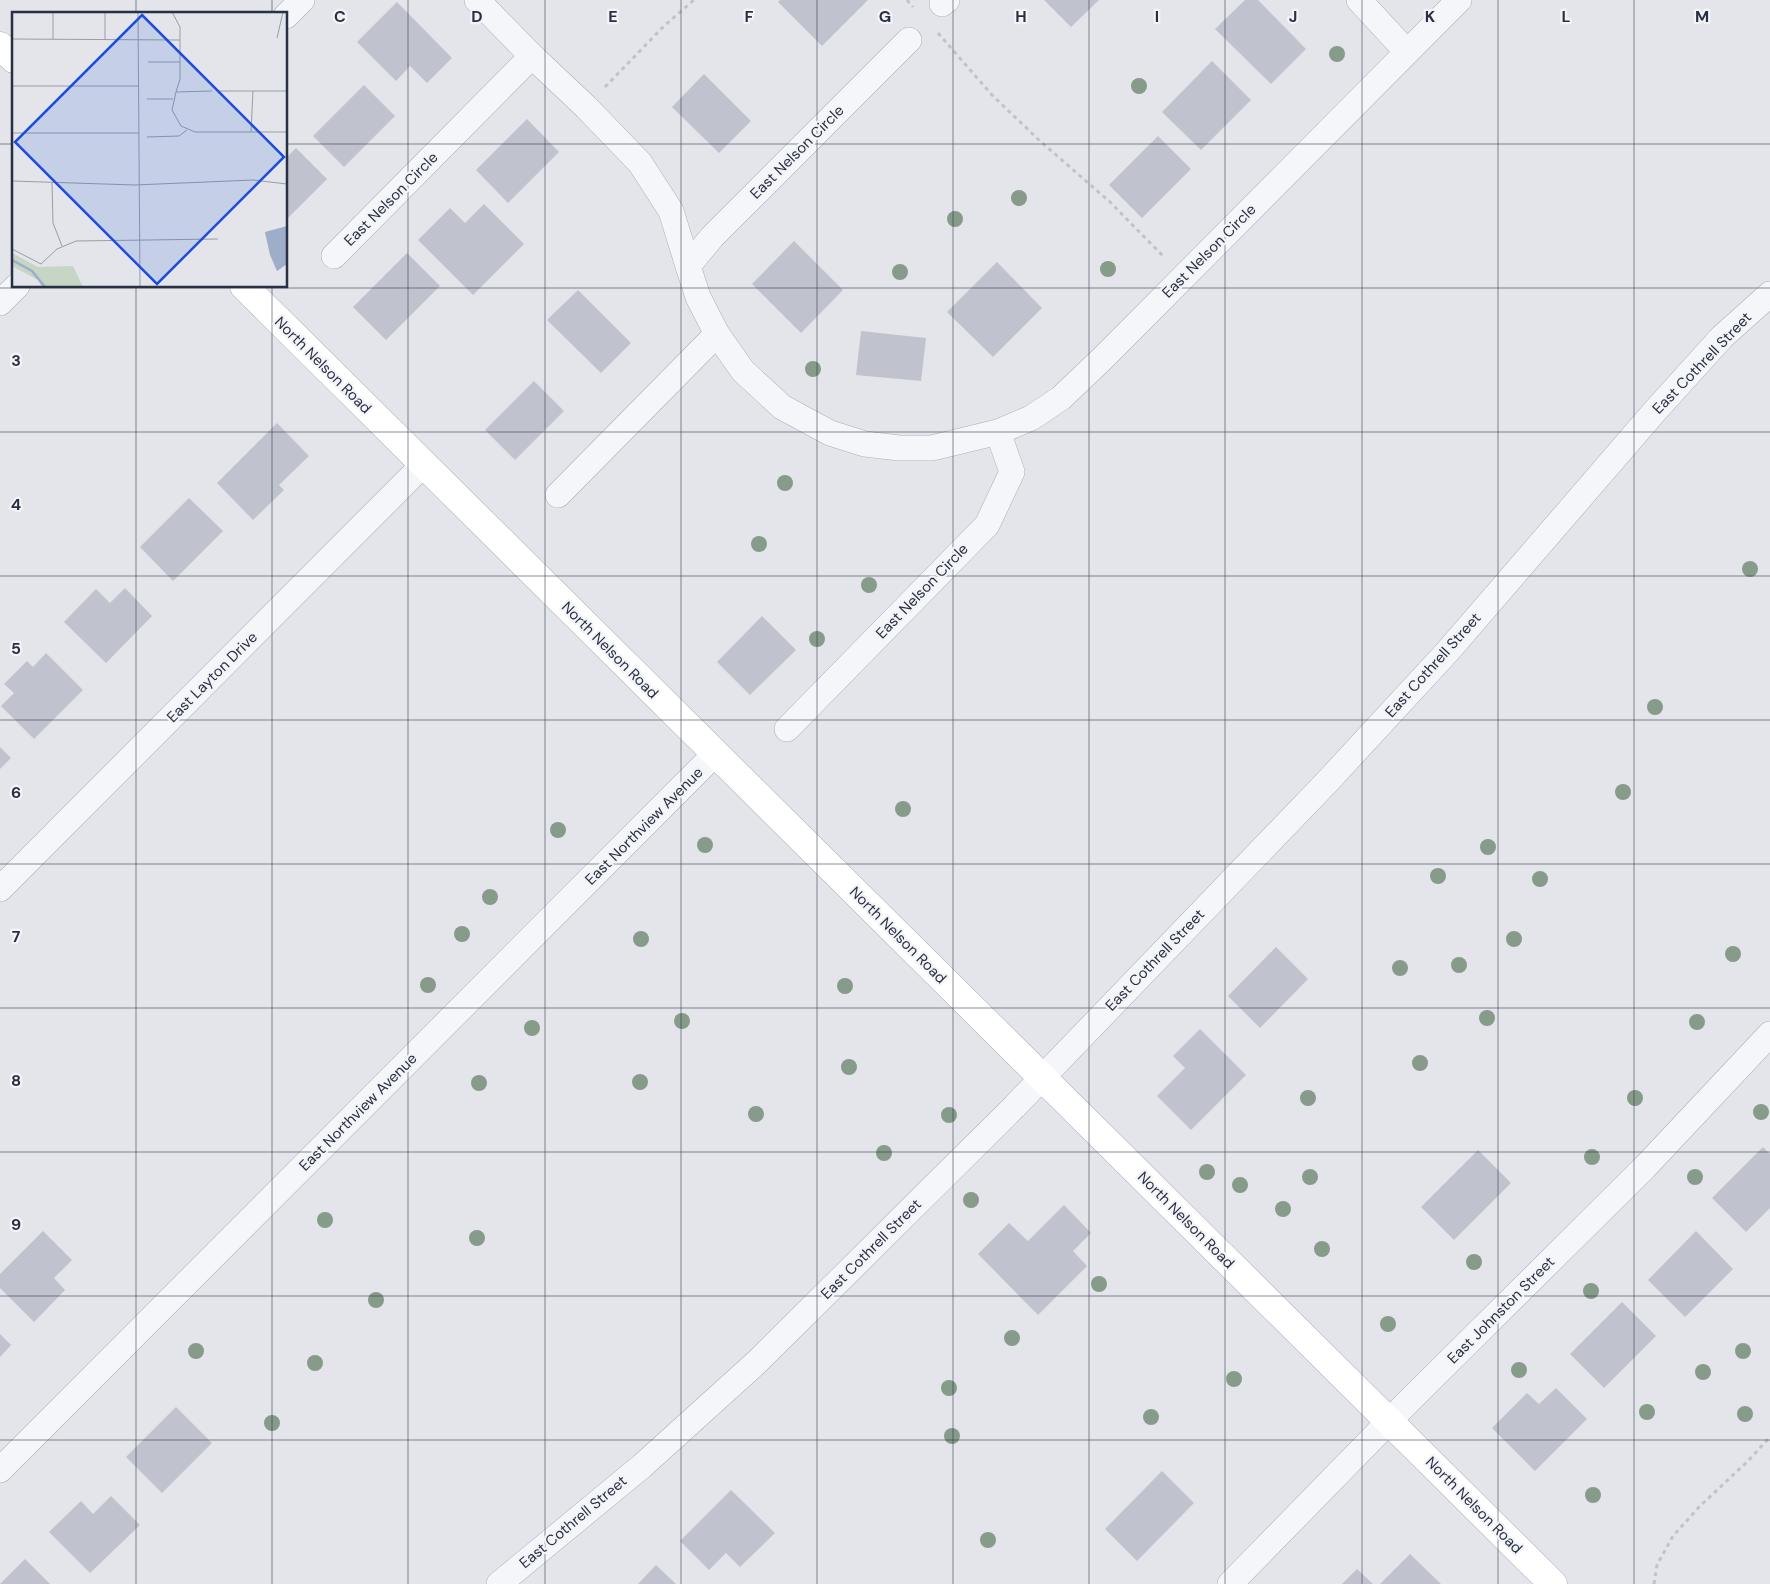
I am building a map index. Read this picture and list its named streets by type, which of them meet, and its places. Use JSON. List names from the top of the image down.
{
  "streets": {
    "street": [
      "East Nelson Circle",
      "East Cothrell Street",
      "North Nelson Road",
      "East Layton Drive",
      "East Northview Avenue",
      "East Johnston Street"
    ]
  },
  "crossings": [
    ["East Cothrell Street", "North Nelson Road"],
    ["North Nelson Road", "East Layton Drive"],
    ["North Nelson Road", "East Northview Avenue"],
    ["North Nelson Road", "East Johnston Street"]
  ],
  "grid": {
    "columns": [
      "C",
      "D",
      "E",
      "F",
      "G",
      "H",
      "I",
      "J",
      "K",
      "L",
      "M"
    ],
    "rows": [
      "3",
      "4",
      "5",
      "6",
      "7",
      "8",
      "9"
    ]
  }
}
